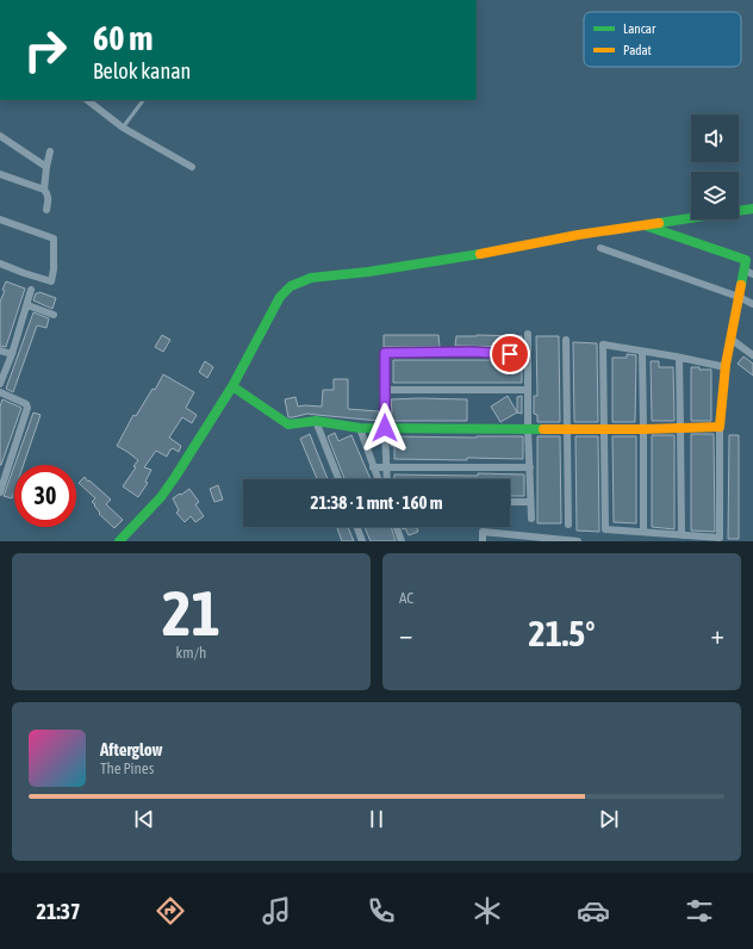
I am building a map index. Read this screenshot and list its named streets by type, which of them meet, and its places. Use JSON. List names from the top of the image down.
{
  "legend": ["Lancar", "Padat"],
  "page": {
    "turn": ["60 m", "Belok kanan"],
    "limit": "30",
    "trip": "21:38 · 1 mnt · 160 m",
    "tile": [
      ["21", "km/h"],
      "AC"
    ],
    "heat": ["−", "21.5°", "+"],
    "song": ["Afterglow", "The Pines"],
    "tabs": "21:37"
  }
}
